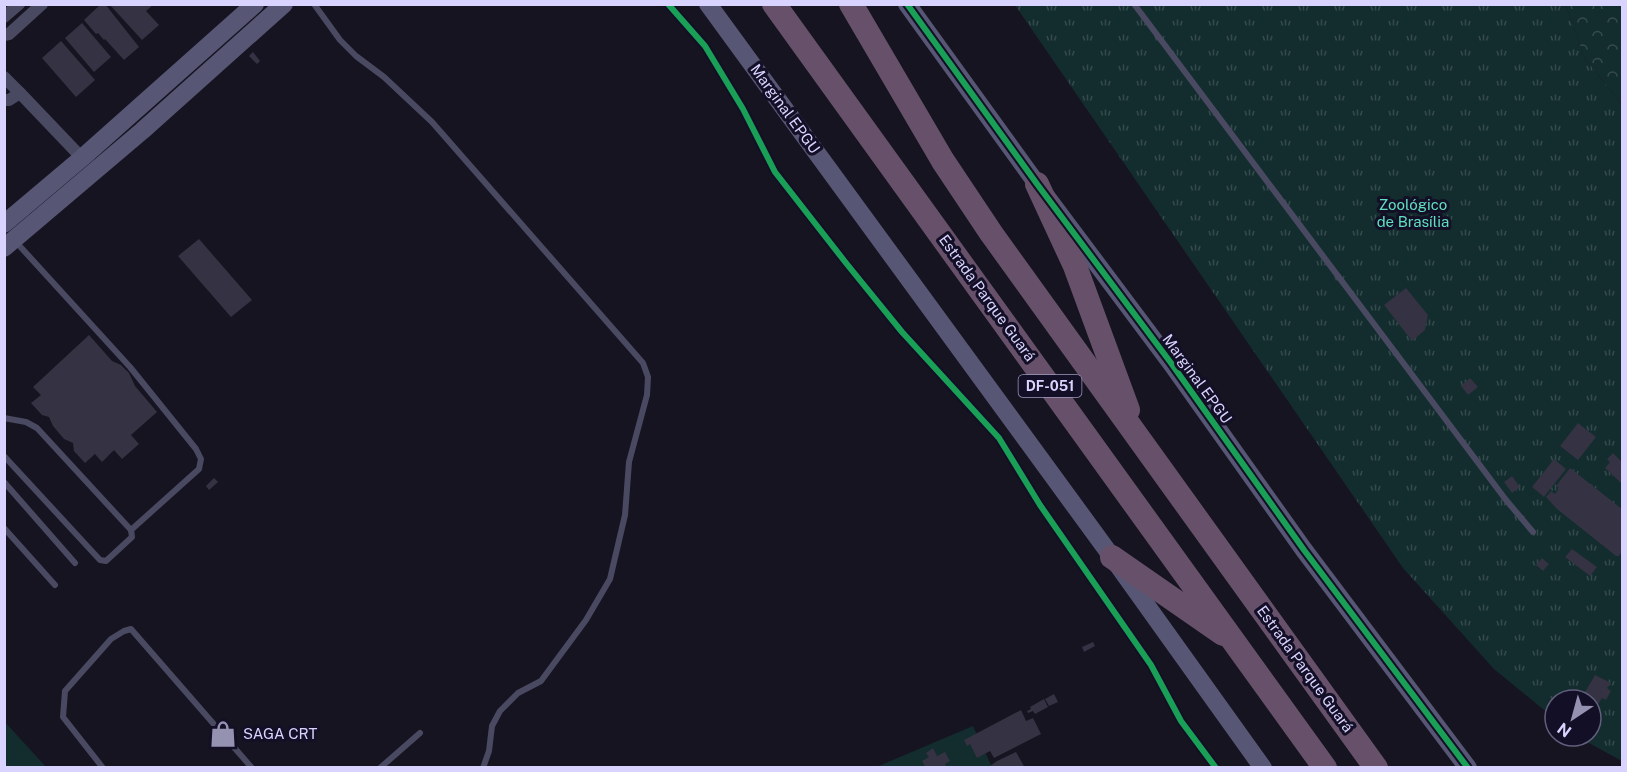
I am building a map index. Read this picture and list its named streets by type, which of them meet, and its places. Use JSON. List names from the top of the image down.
{
  "streets": {
    "highway": ["Estrada Parque Guará", "DF-051"],
    "street": ["Marginal EPGU"]
  },
  "parks": ["Zoológico de Brasília"],
  "places": {
    "shop": ["SAGA CRT"]
  },
  "north": "bottom left"
}
